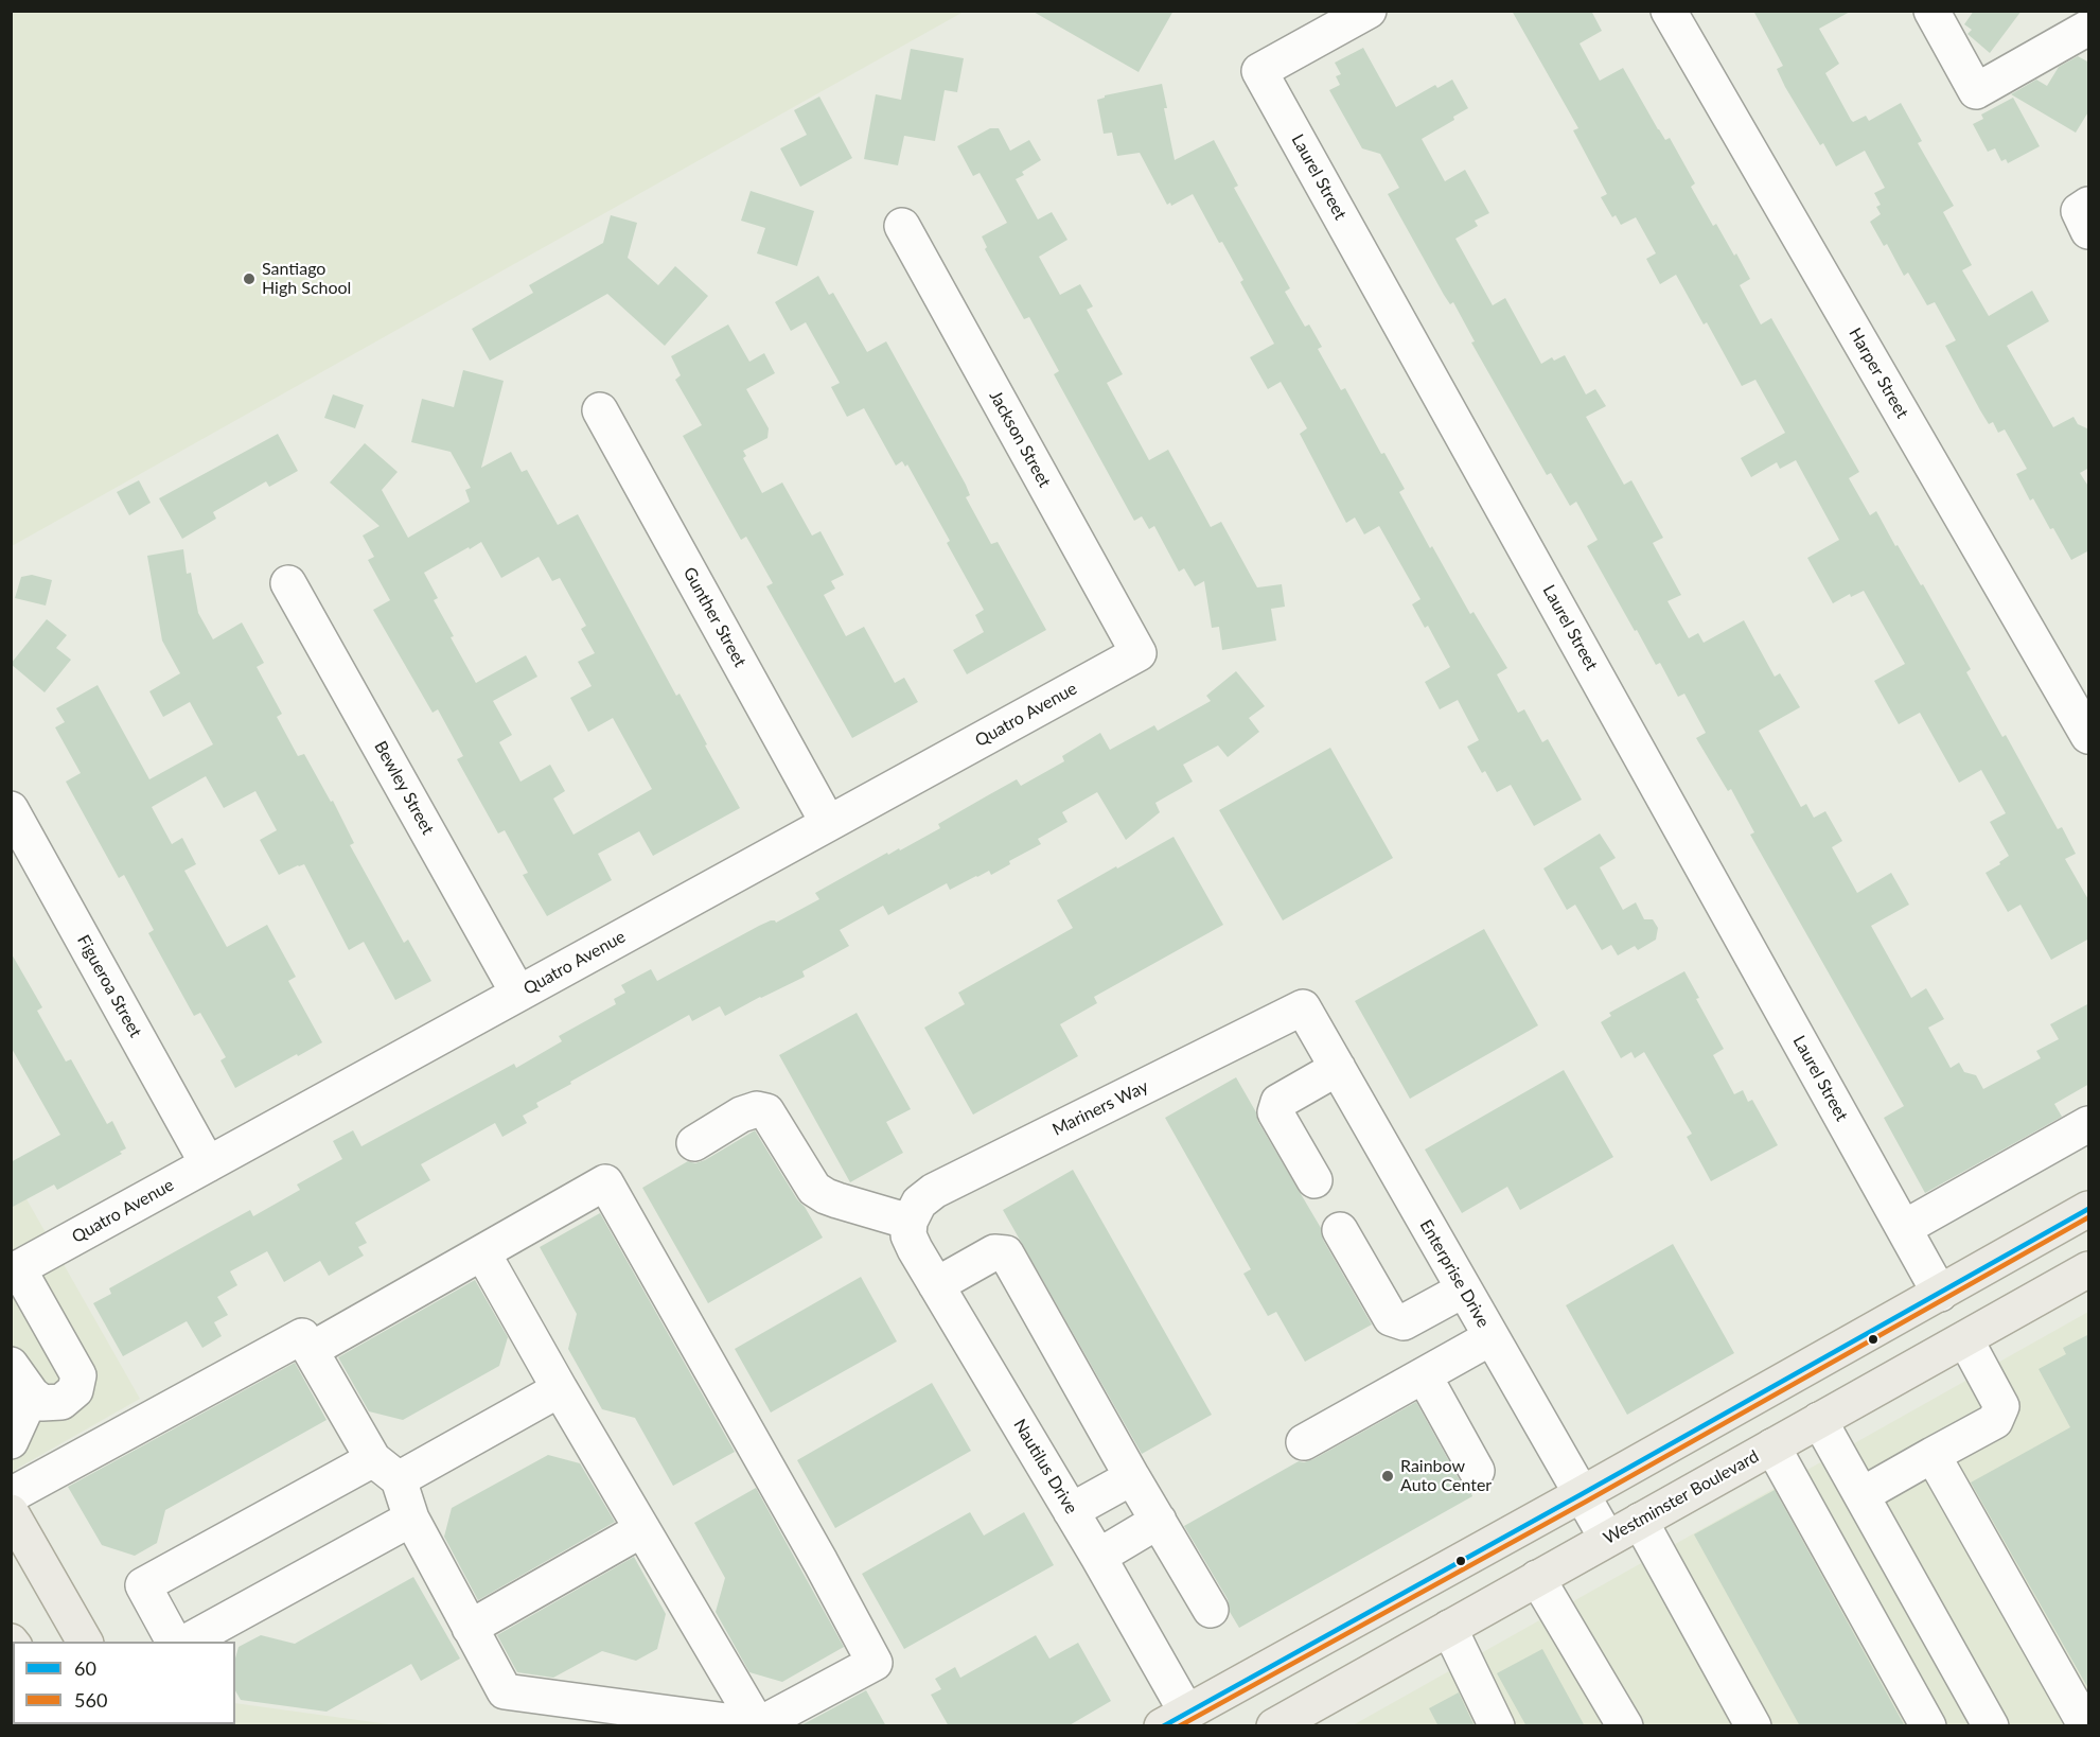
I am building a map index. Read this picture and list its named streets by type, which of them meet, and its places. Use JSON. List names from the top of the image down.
{
  "streets": {
    "main road": ["Westminster Boulevard"],
    "street": [
      "Laurel Street",
      "Harper Street",
      "Jackson Street",
      "Gunther Street",
      "Quatro Avenue",
      "Bewley Street",
      "Figueroa Street",
      "Mariners Way",
      "Enterprise Drive",
      "Nautilus Drive"
    ]
  },
  "crossings": [
    ["Jackson Street", "Quatro Avenue"],
    ["Gunther Street", "Quatro Avenue"],
    ["Quatro Avenue", "Bewley Street"],
    ["Quatro Avenue", "Figueroa Street"],
    ["Mariners Way", "Enterprise Drive"],
    ["Mariners Way", "Nautilus Drive"],
    ["Enterprise Drive", "Westminster Boulevard"]
  ],
  "places": ["Santiago High School", "Rainbow Auto Center"],
  "lines": ["transit line 60", "transit line 560"],
  "legend": ["60", "560"]
}
